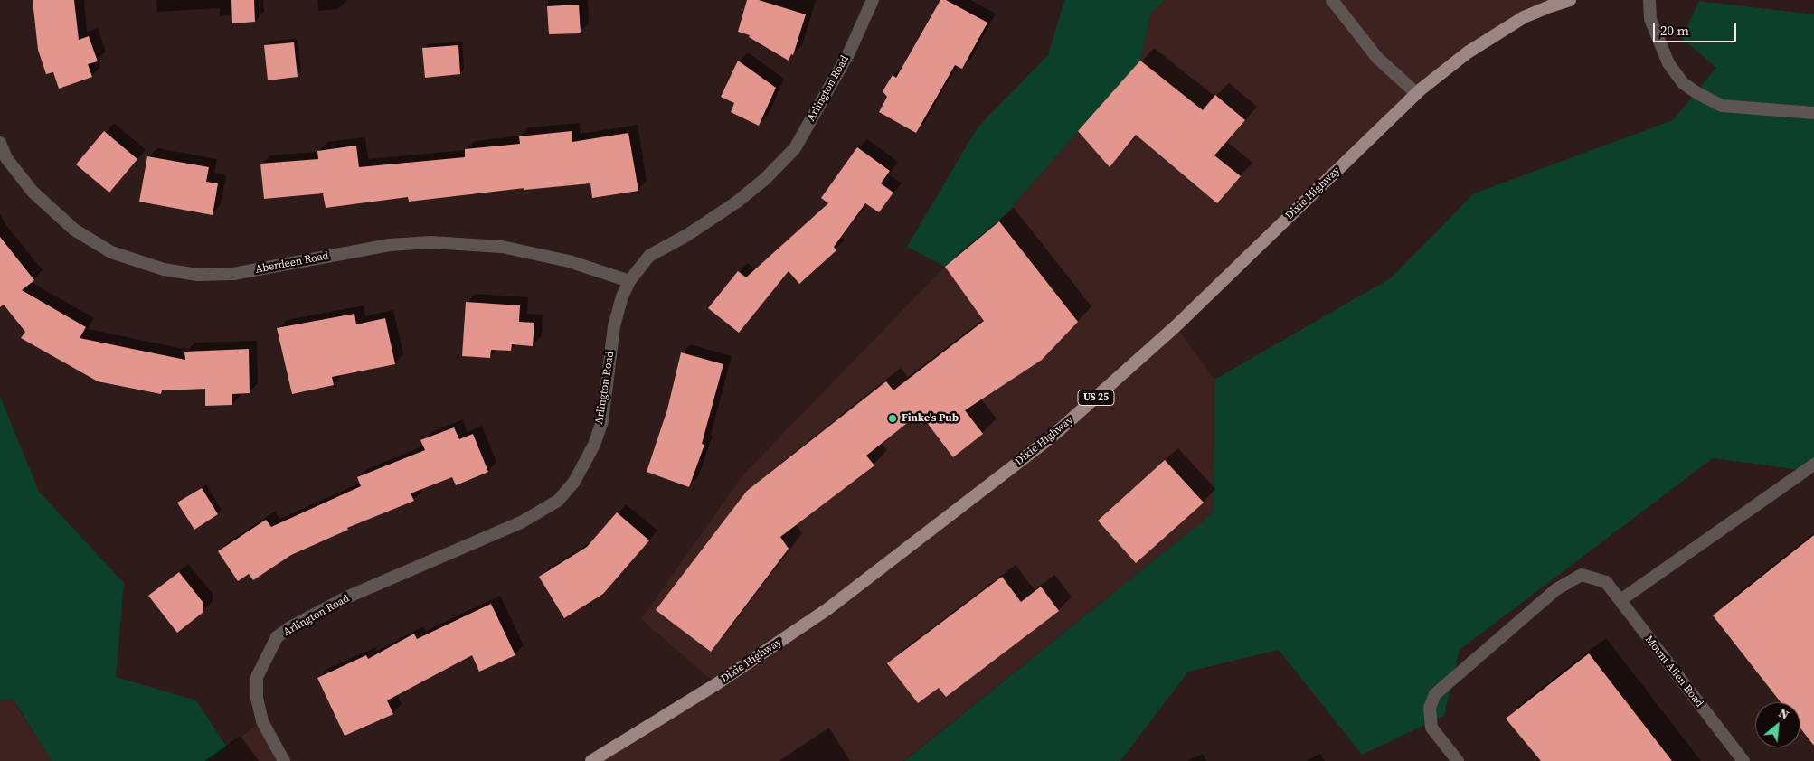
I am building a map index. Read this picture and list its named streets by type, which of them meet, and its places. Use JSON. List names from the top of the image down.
{
  "streets": {
    "main road": ["Dixie Highway", "US 25"],
    "street": ["Arlington Road", "Aberdeen Road", "Mount Allen Road"]
  },
  "crossings": [
    ["Arlington Road", "Aberdeen Road"]
  ],
  "places": ["Finke's Pub"],
  "scale_bar": "20 m",
  "north": "top right"
}
